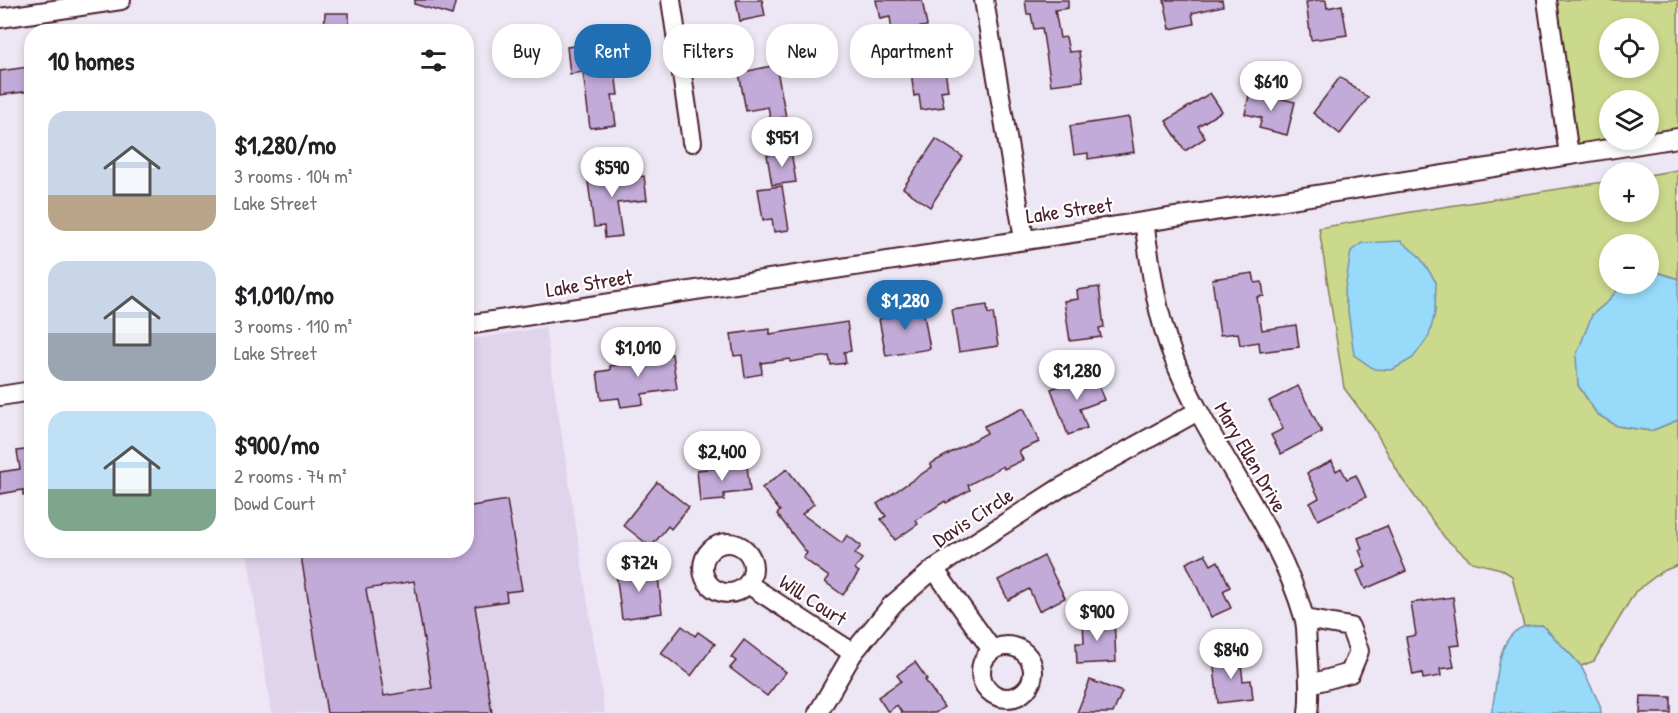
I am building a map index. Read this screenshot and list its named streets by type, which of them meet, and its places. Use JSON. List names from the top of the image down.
{
  "streets": {
    "street": [
      "Lake Street",
      "Mary Ellen Drive",
      "Davis Circle",
      "Will Court"
    ]
  },
  "crossings": [
    ["Lake Street", "Mary Ellen Drive"],
    ["Mary Ellen Drive", "Davis Circle"],
    ["Davis Circle", "Will Court"]
  ],
  "page": {
    "map_buttons": ["+", "−"],
    "chip": [
      "Buy",
      "Rent",
      "Filters",
      "New",
      "Apartment"
    ],
    "heading": "10 homes",
    "price": [
      "$610",
      "$951",
      "$590",
      "$1,280",
      "$1,010",
      "$1,280",
      "$2,400",
      "$724",
      "$900",
      "$840"
    ],
    "list": [
      {
        "name": "$1,280/mo",
        "note": "3 rooms · 104 m² · Lake Street"
      },
      {
        "name": "$1,010/mo",
        "note": "3 rooms · 110 m² · Lake Street"
      },
      {
        "name": "$900/mo",
        "note": "2 rooms · 74 m² · Dowd Court"
      }
    ]
  }
}
